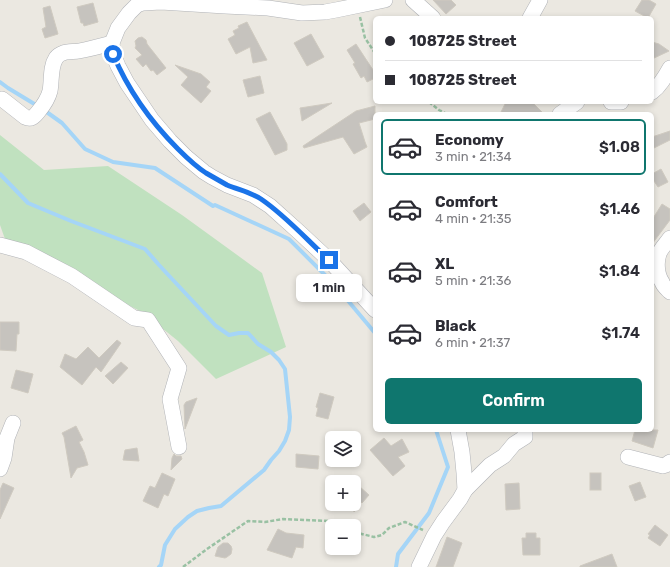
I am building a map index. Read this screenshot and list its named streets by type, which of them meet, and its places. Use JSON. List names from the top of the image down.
{
  "page": {
    "banner": ["108725 Street", "108725 Street"],
    "list": [
      {
        "name": "Economy",
        "note": "3 min · 21:34",
        "value": "$1.08"
      },
      {
        "name": "Comfort",
        "note": "4 min · 21:35",
        "value": "$1.46"
      },
      {
        "name": "XL",
        "note": "5 min · 21:36",
        "value": "$1.84"
      },
      {
        "name": "Black",
        "note": "6 min · 21:37",
        "value": "$1.74"
      }
    ],
    "bubble": "1 min",
    "buttons": "Confirm",
    "map_buttons": ["+", "−"]
  }
}
